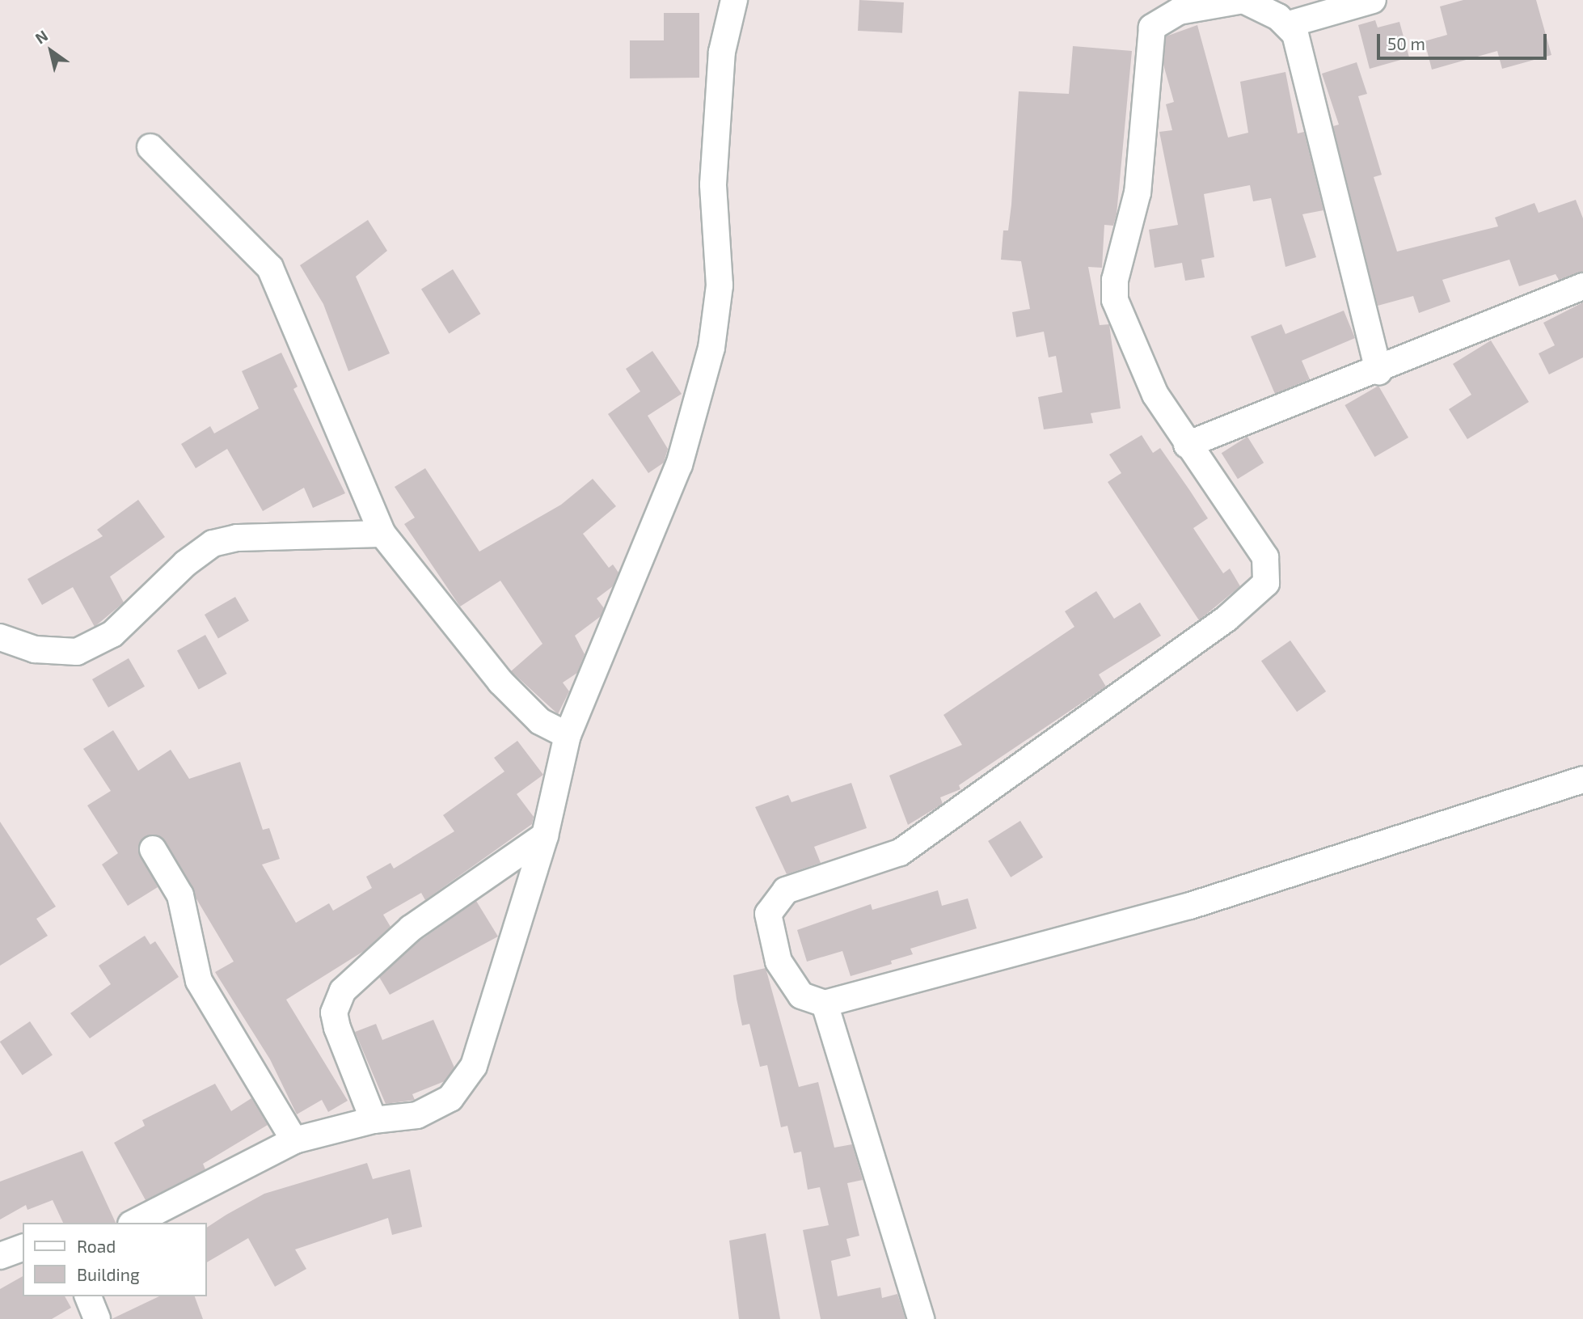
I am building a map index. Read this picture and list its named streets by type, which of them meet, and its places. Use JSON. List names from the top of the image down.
{
  "legend": ["Road", "Building"],
  "scale_bar": "50 m",
  "north": "top left"
}
